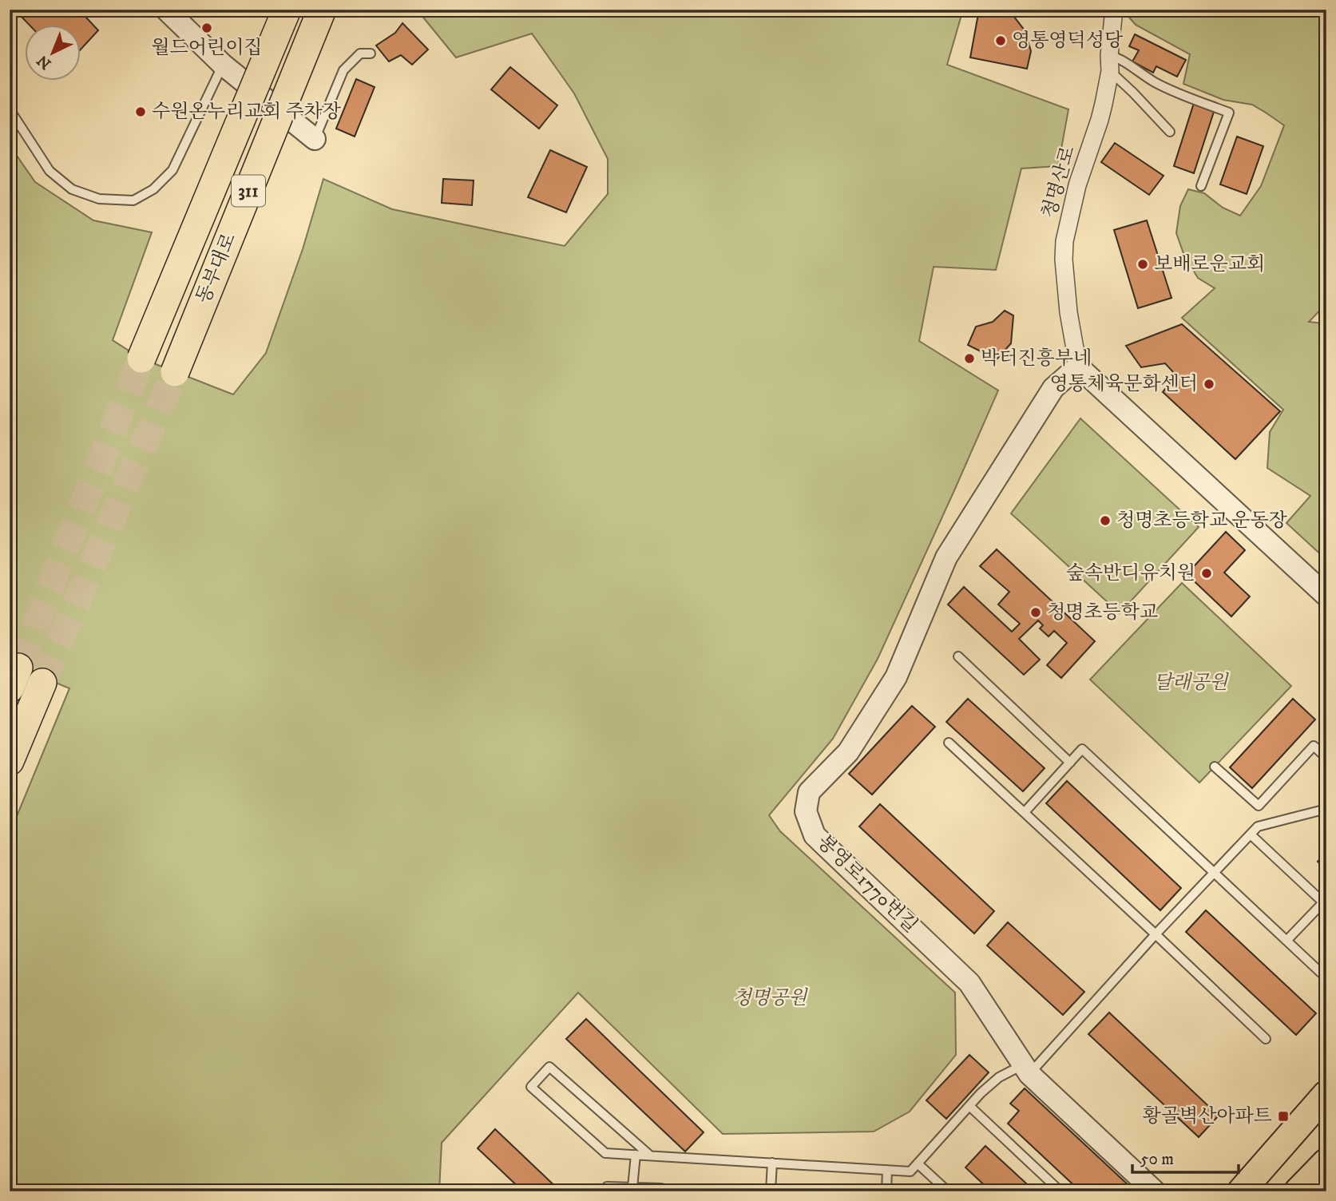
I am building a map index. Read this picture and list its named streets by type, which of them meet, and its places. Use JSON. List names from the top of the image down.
{
  "streets": {
    "highway": ["311", "동부대로"],
    "street": ["청명산로", "봉영로1770번길"]
  },
  "crossings": [
    ["청명산로", "봉영로1770번길"]
  ],
  "parks": ["달래공원", "청명공원"],
  "places": {
    "other": [
      "월드어린이집",
      "영통영덕성당",
      "수원온누리교회 주차장",
      "보배로운교회",
      "박터진흥부네",
      "영통체육문화센터",
      "청명초등학교 운동장",
      "숲속반디유치원",
      "청명초등학교"
    ],
    "transit": ["황골벽산아파트"]
  },
  "scale_bar": "50 m",
  "north": "bottom left"
}
